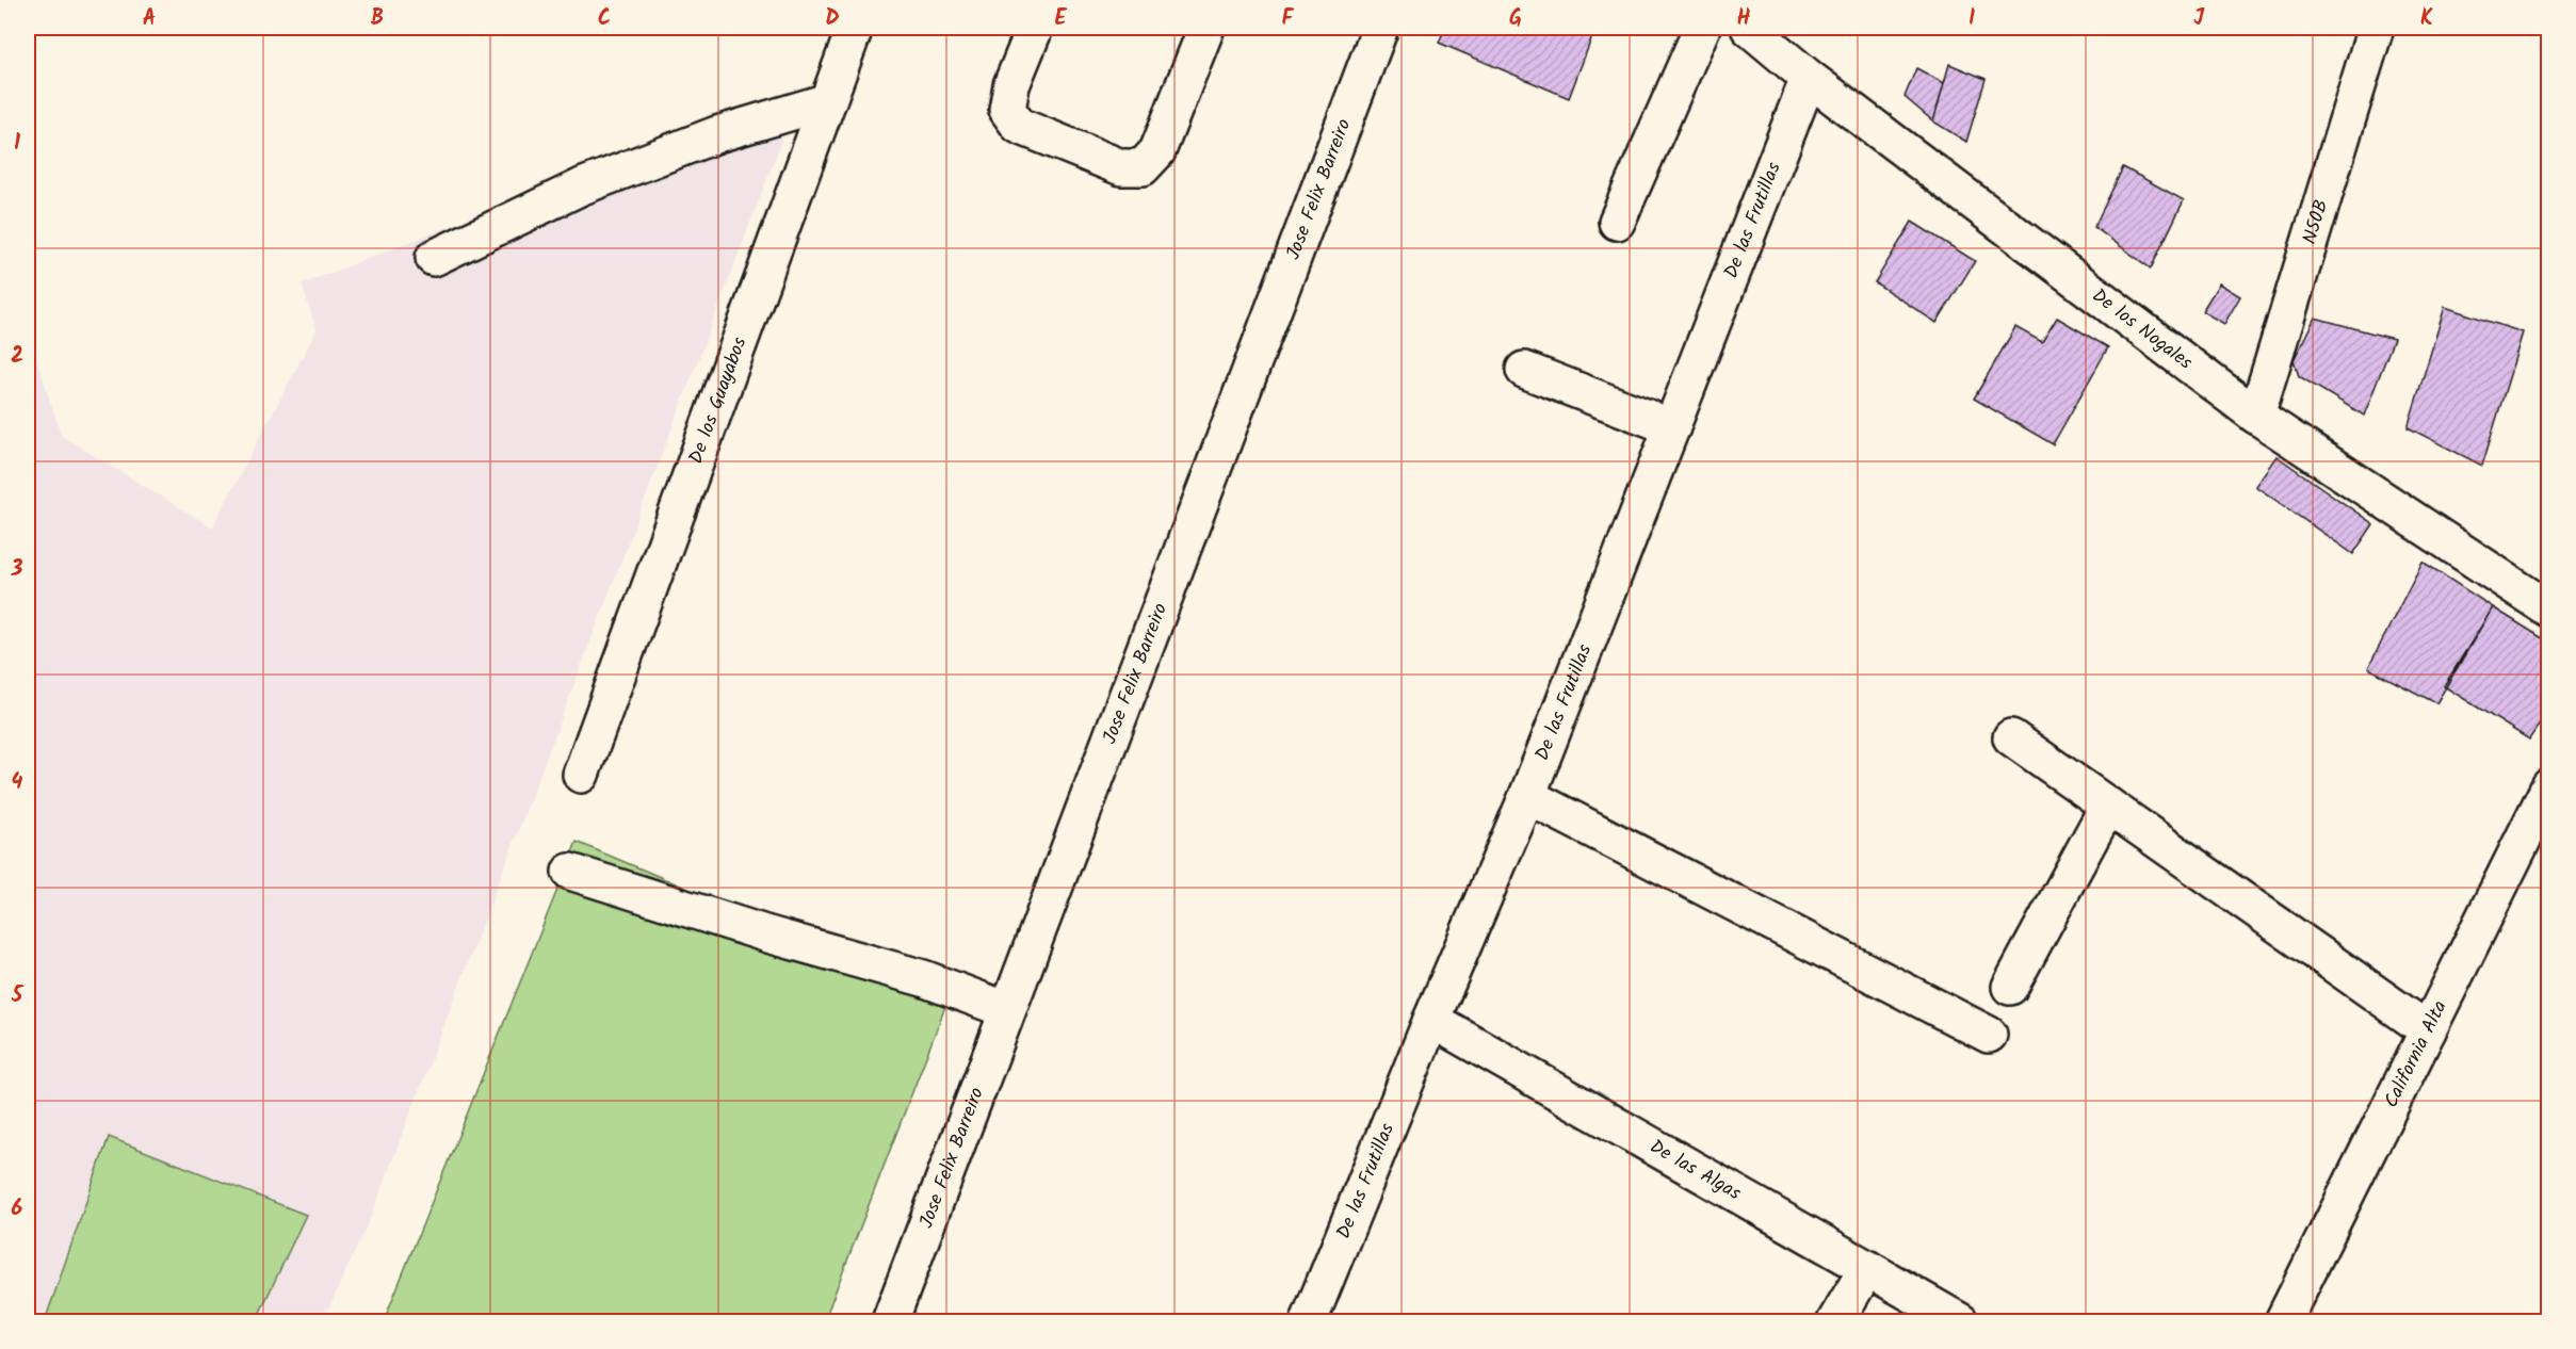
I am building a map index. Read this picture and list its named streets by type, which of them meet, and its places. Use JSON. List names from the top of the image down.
{
  "streets": {
    "street": [
      "Jose Felix Barreiro",
      "De las Frutillas",
      "N50B",
      "De los Nogales",
      "De los Guayabos",
      "California Alta",
      "De las Algas"
    ]
  },
  "crossings": [
    ["De las Frutillas", "De los Nogales"],
    ["De las Frutillas", "De las Algas"],
    ["N50B", "De los Nogales"]
  ],
  "grid": {
    "columns": [
      "A",
      "B",
      "C",
      "D",
      "E",
      "F",
      "G",
      "H",
      "I",
      "J",
      "K"
    ],
    "rows": [
      "1",
      "2",
      "3",
      "4",
      "5",
      "6"
    ]
  }
}
